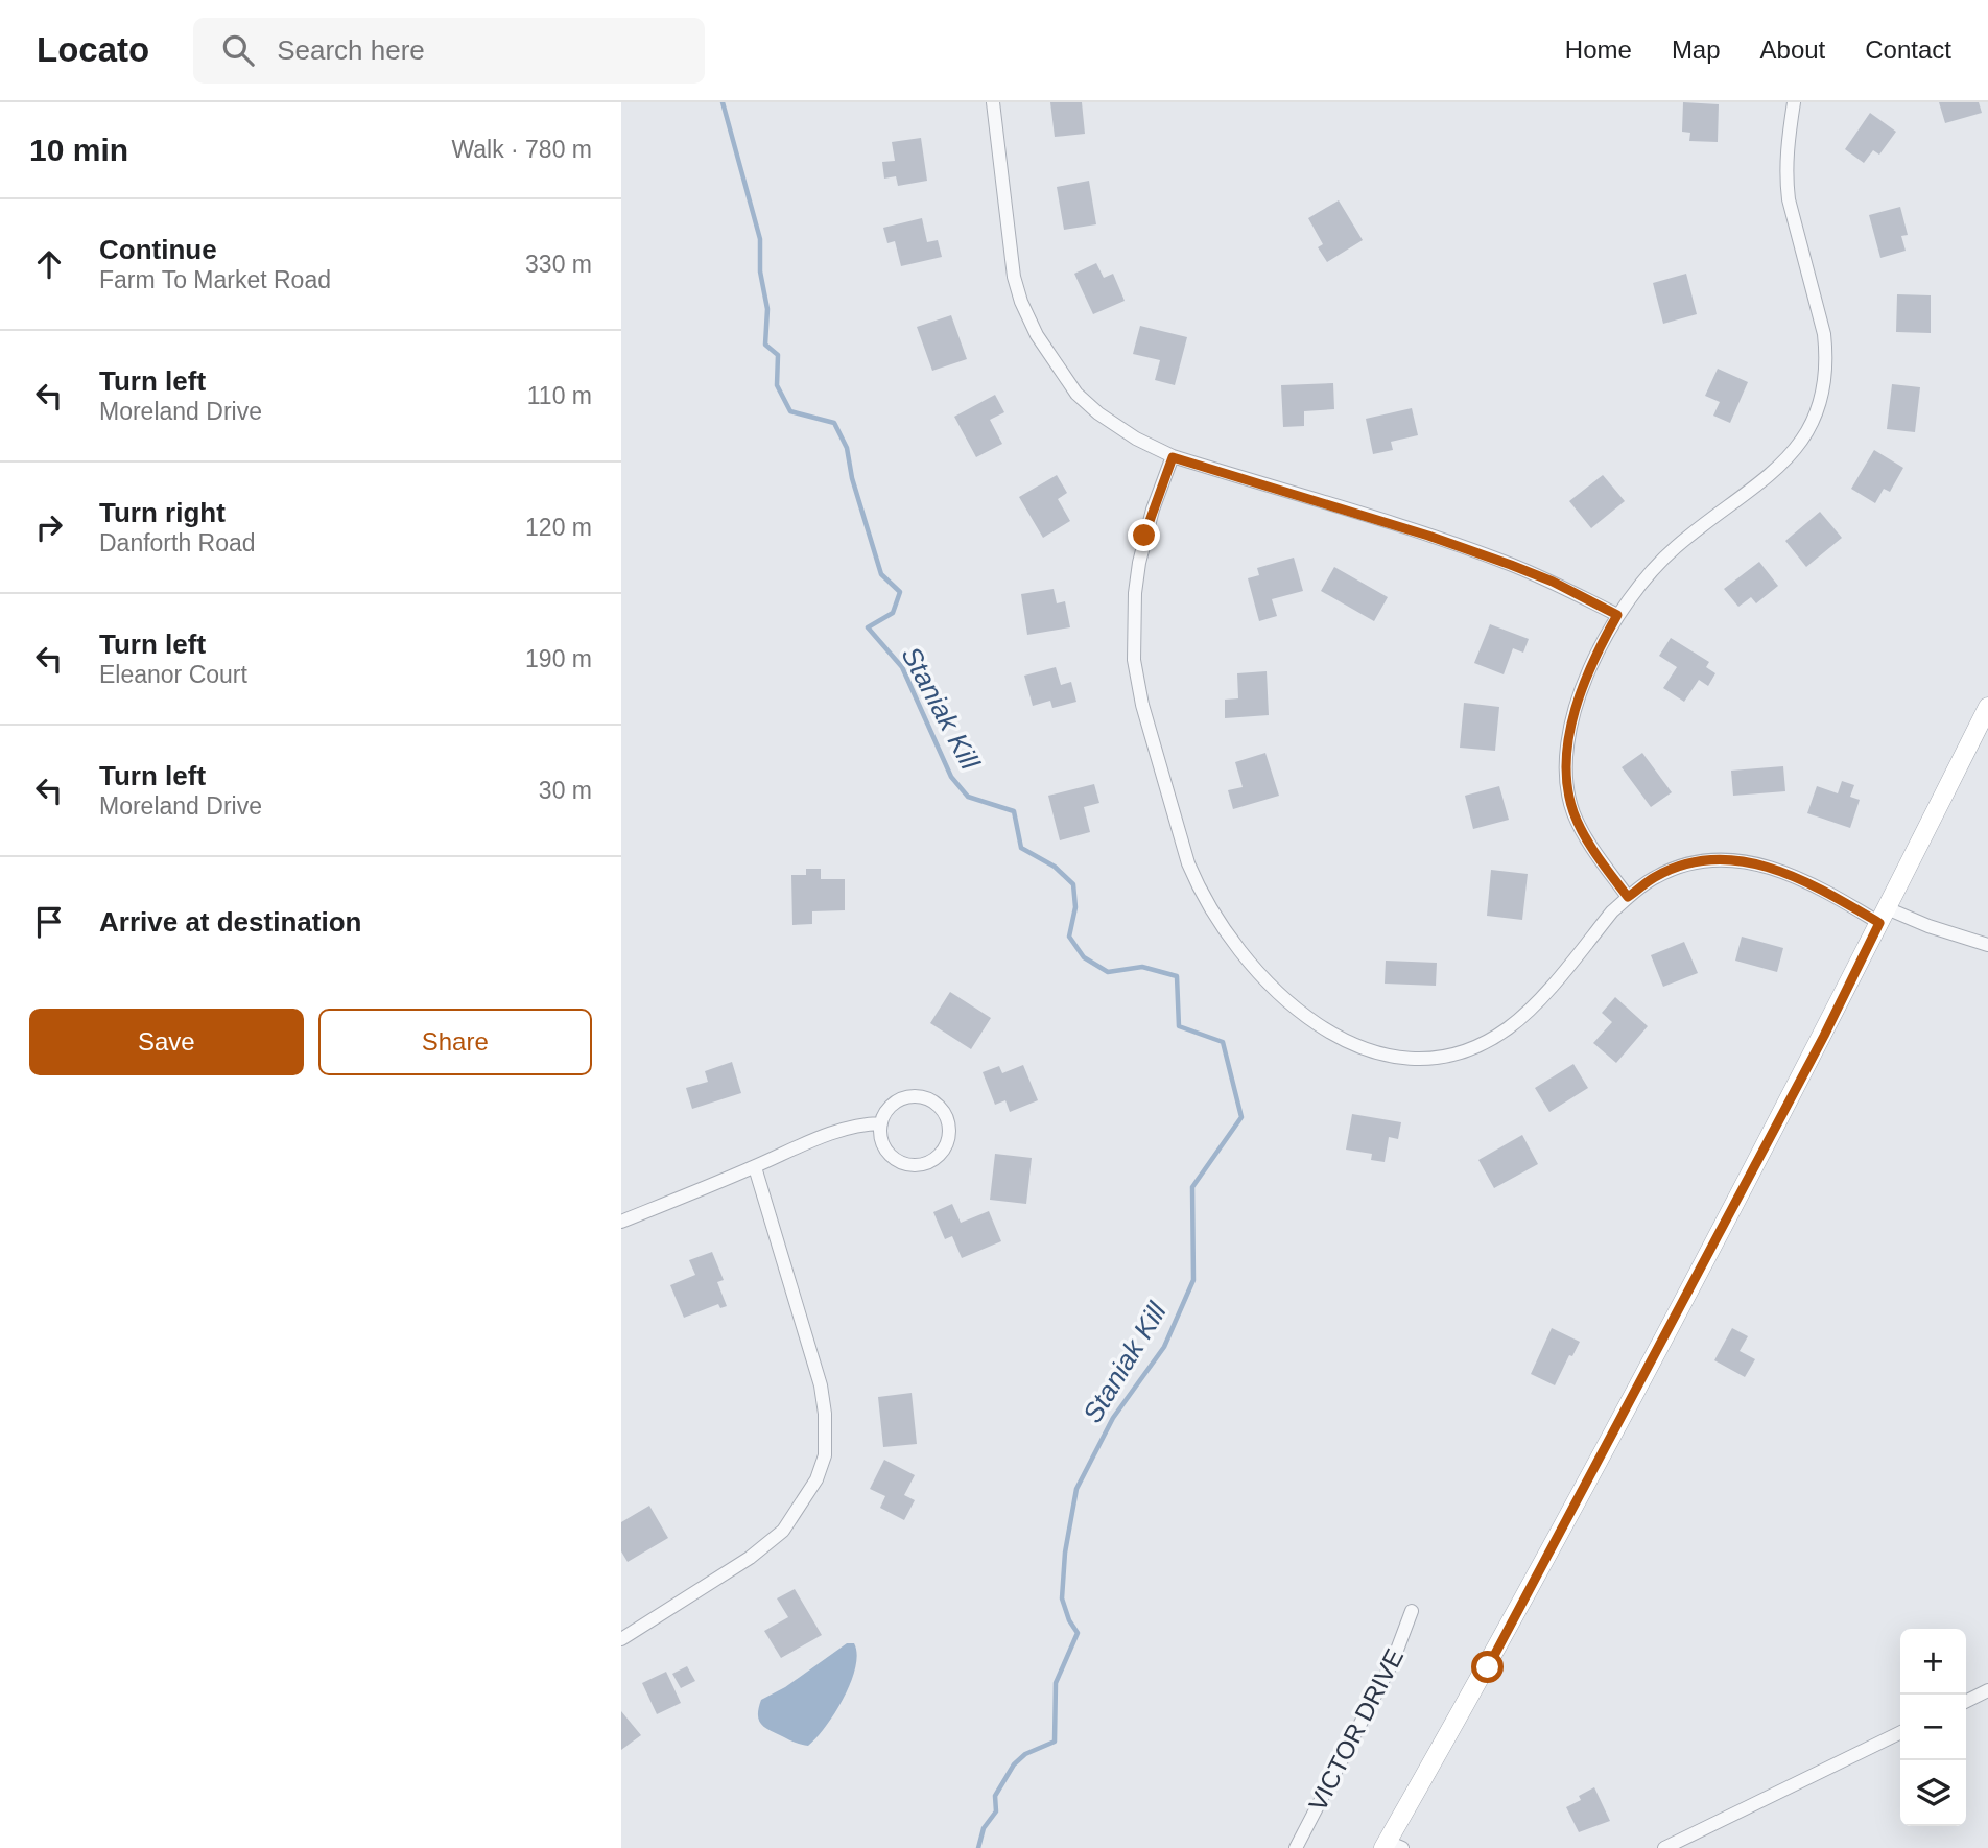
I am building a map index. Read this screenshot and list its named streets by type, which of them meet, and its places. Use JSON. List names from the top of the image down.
{
  "streets": {
    "street": ["VICTOR DRIVE"]
  },
  "water": ["Staniak Kill"],
  "page": {
    "header": "Locato",
    "search": "Search here",
    "nav": [
      "Home",
      "Map",
      "About",
      "Contact"
    ],
    "heading": ["10 min", "Walk · 780 m"],
    "list": [
      ["Continue", "Farm To Market Road", "330 m"],
      ["Turn left", "Moreland Drive", "110 m"],
      ["Turn right", "Danforth Road", "120 m"],
      ["Turn left", "Eleanor Court", "190 m"],
      ["Turn left", "Moreland Drive", "30 m"],
      "Arrive at destination"
    ],
    "buttons": ["Save", "Share"],
    "map_buttons": ["+", "−"]
  }
}
